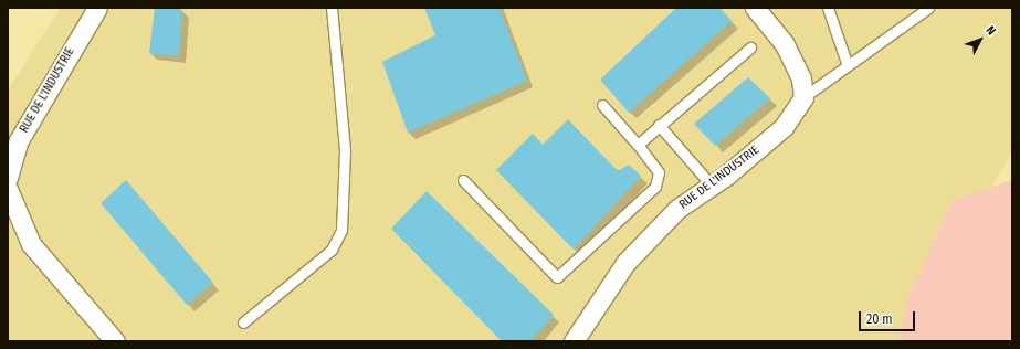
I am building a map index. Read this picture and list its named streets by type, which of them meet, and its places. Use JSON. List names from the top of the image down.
{
  "streets": {
    "street": ["RUE DE L'INDUSTRIE"]
  },
  "scale_bar": "20 m",
  "north": "top right"
}
